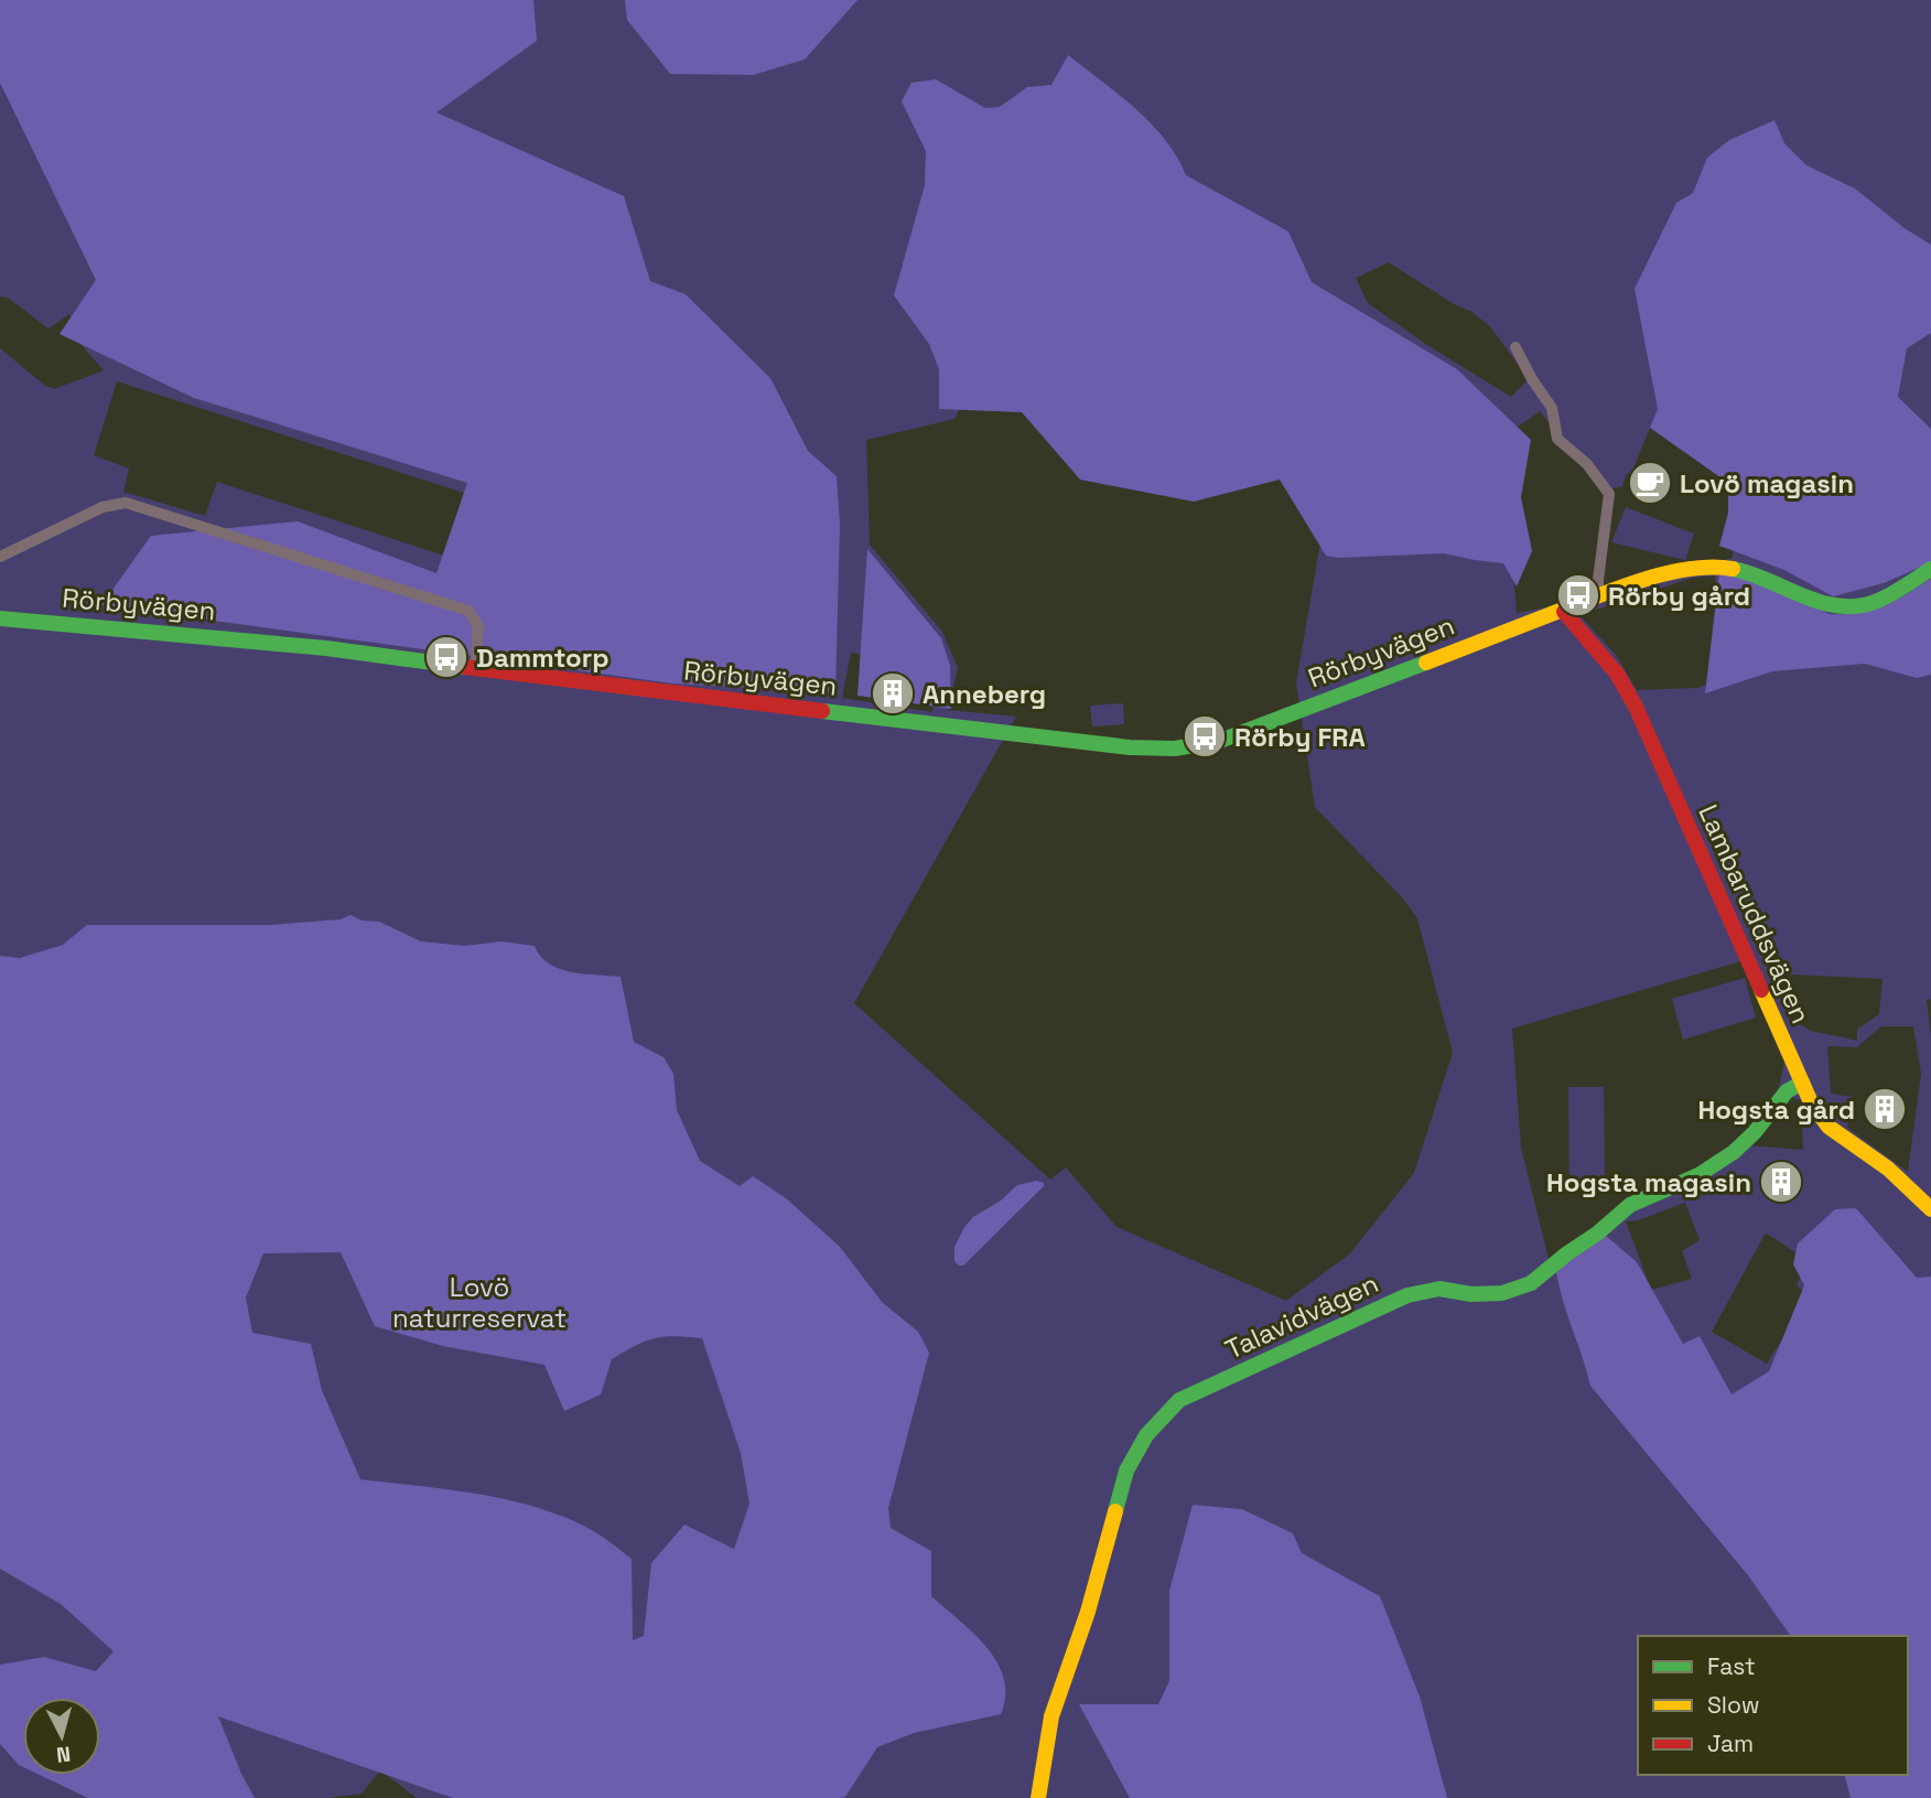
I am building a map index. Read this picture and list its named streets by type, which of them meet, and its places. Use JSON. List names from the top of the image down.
{
  "streets": {
    "street": ["Rörbyvägen", "Lambaruddsvägen", "Talavidvägen"]
  },
  "crossings": [
    ["Rörbyvägen", "Lambaruddsvägen"],
    ["Lambaruddsvägen", "Talavidvägen"]
  ],
  "parks": ["Lovö naturreservat"],
  "places": {
    "cafe": ["Lovö magasin"],
    "bus stop": ["Rörby gård", "Dammtorp", "Rörby FRA"],
    "building": ["Anneberg", "Hogsta gård", "Hogsta magasin"]
  },
  "legend": ["Fast", "Slow", "Jam"],
  "north": "bottom"
}
